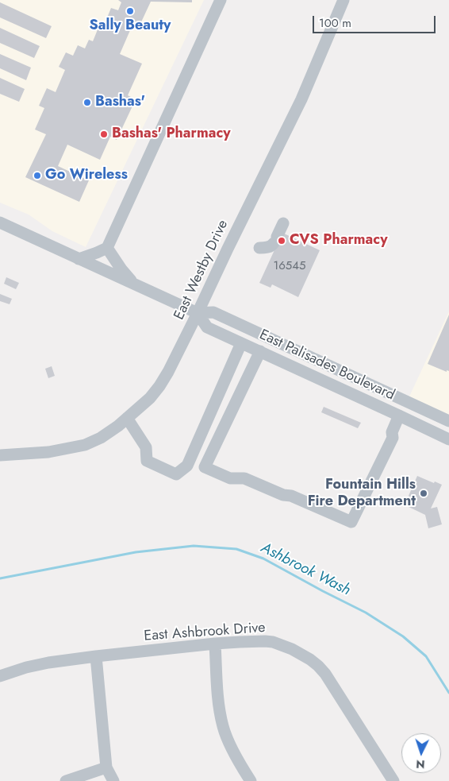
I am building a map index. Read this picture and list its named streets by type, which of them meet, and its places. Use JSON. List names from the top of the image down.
{
  "streets": {
    "street": ["East Westby Drive", "East Palisades Boulevard", "East Ashbrook Drive"]
  },
  "crossings": [
    ["East Westby Drive", "East Palisades Boulevard"]
  ],
  "water": ["Ashbrook Wash"],
  "places": [
    "Sally Beauty",
    "Bashas'",
    "Bashas' Pharmacy",
    "Go Wireless",
    "CVS Pharmacy",
    "Fountain Hills Fire Department"
  ],
  "house_numbers": ["16545"],
  "scale_bar": "100 m",
  "north": "bottom"
}
